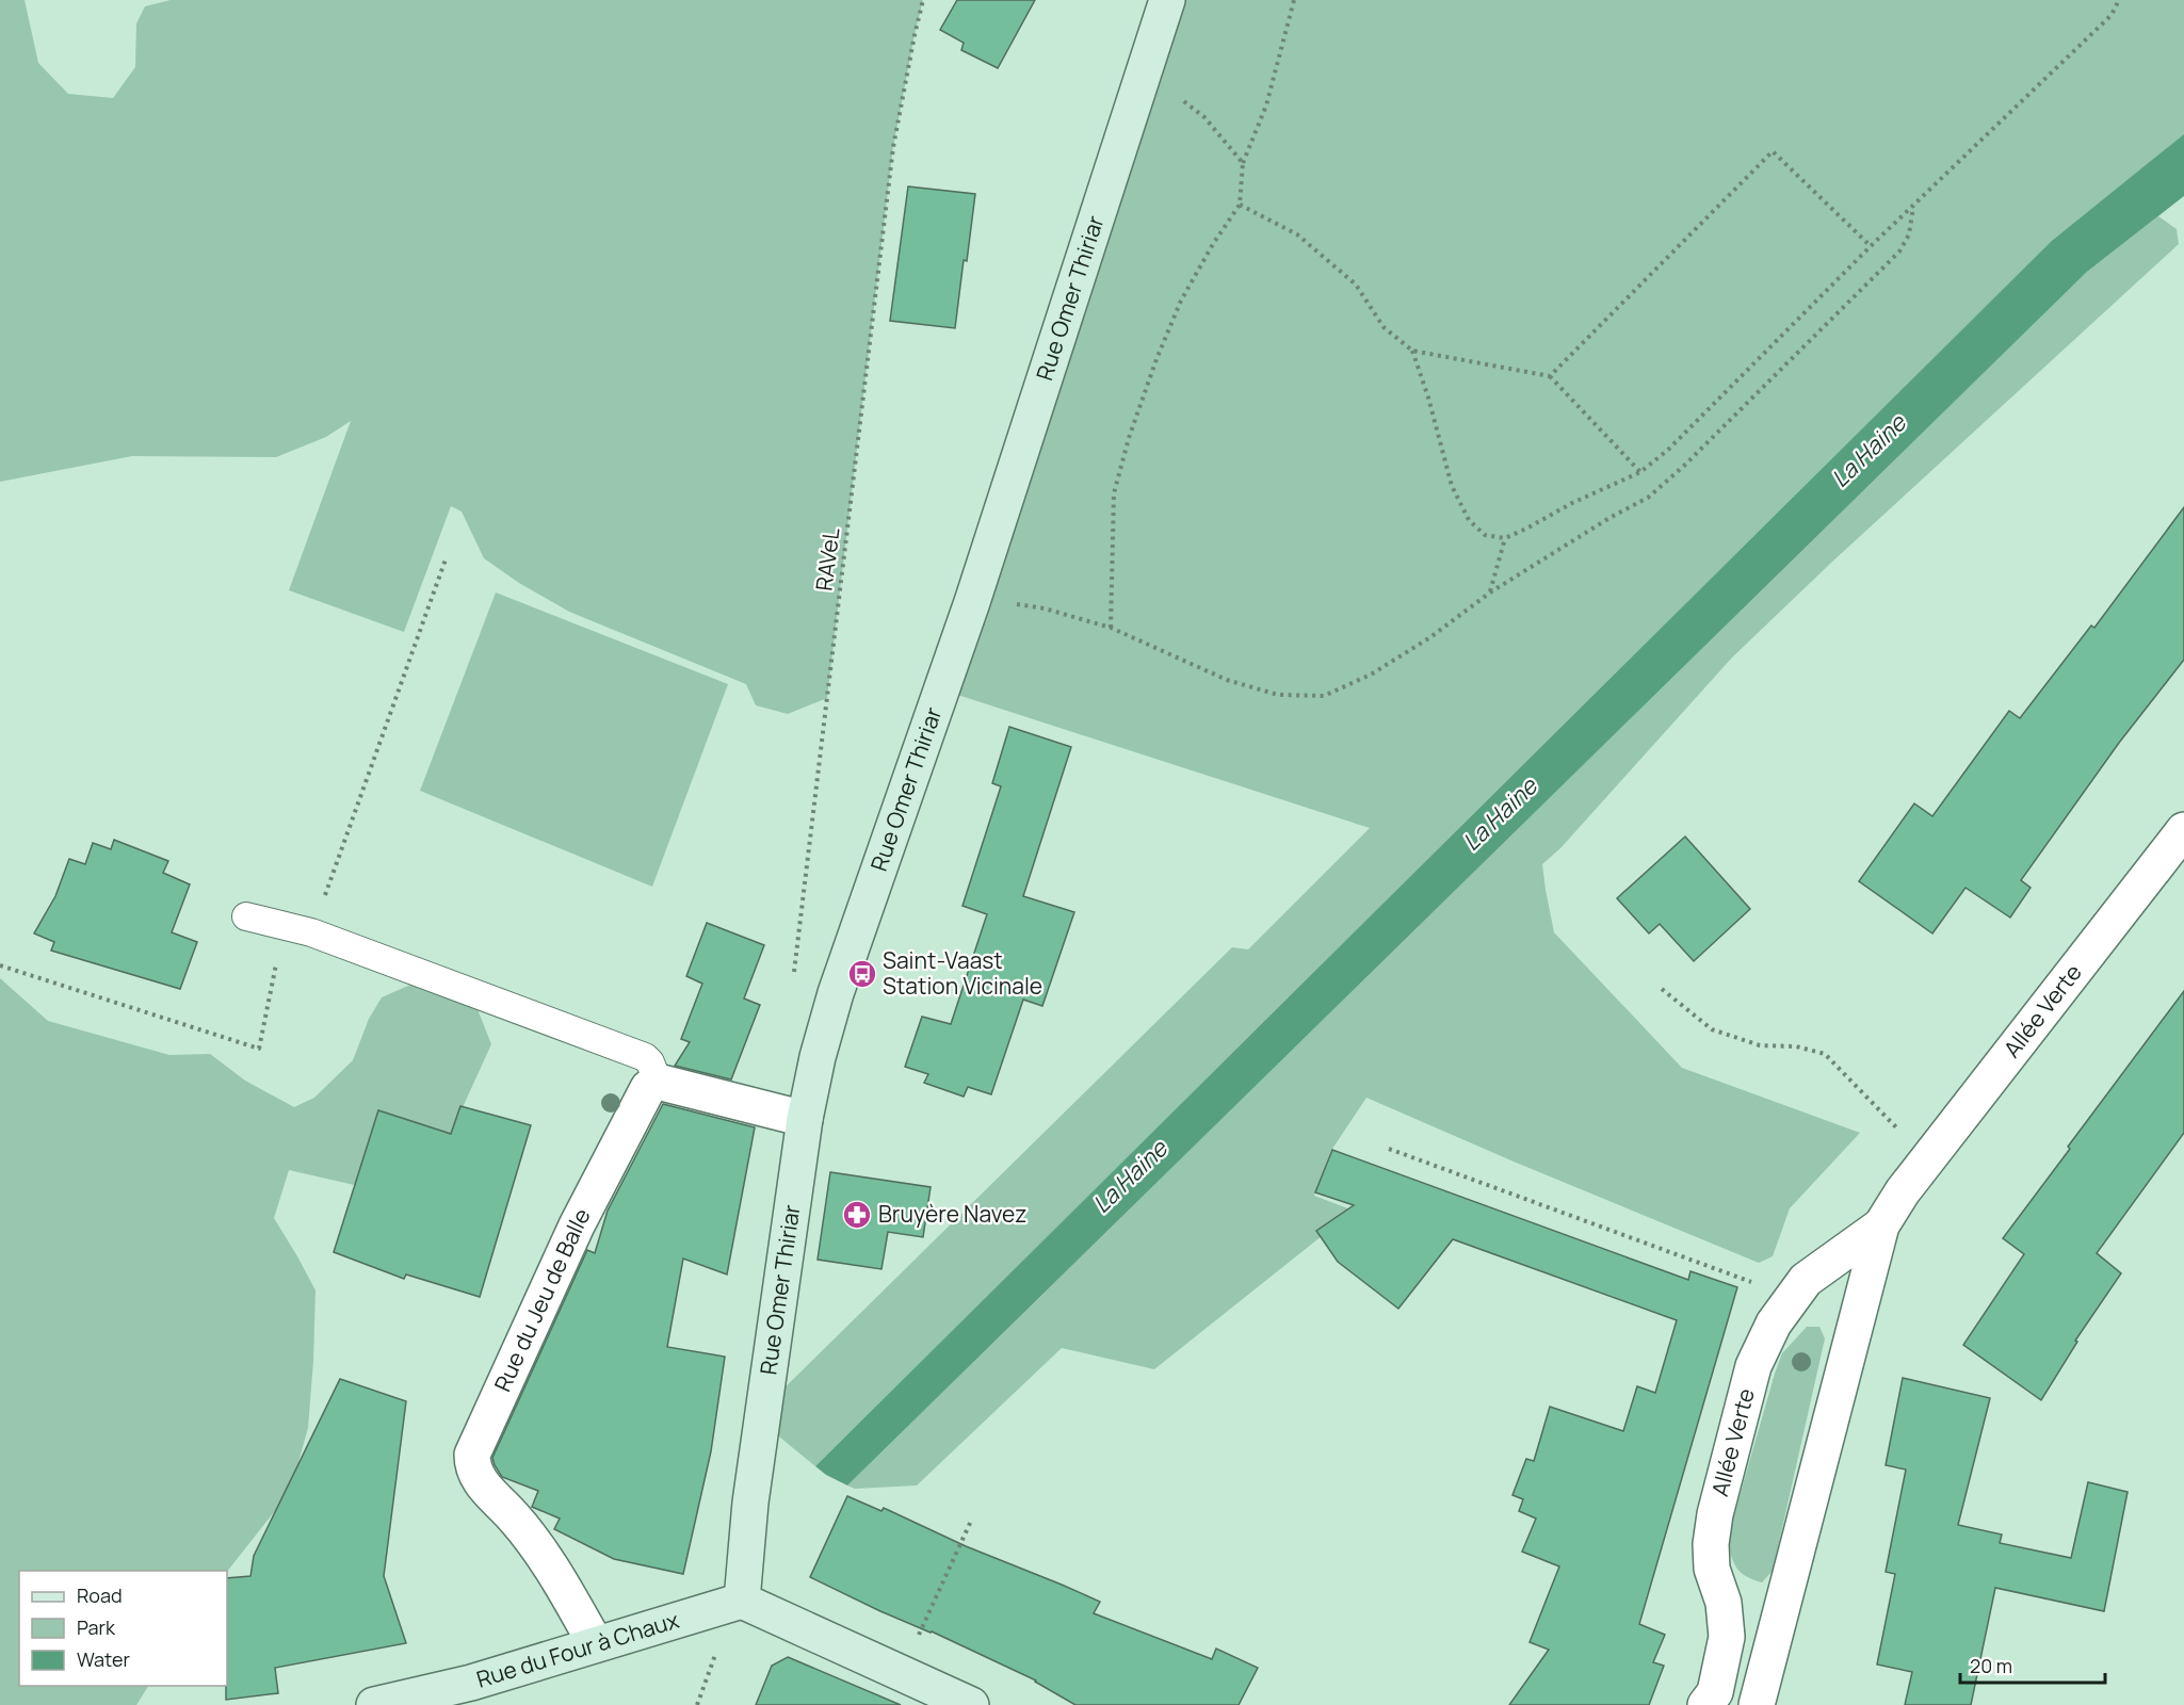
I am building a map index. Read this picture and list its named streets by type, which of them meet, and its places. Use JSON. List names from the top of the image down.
{
  "streets": {
    "street": [
      "Rue Omer Thiriar",
      "Allée Verte",
      "Rue du Jeu de Balle",
      "Rue du Four à Chaux"
    ],
    "path": ["RAVeL"]
  },
  "crossings": [
    ["Rue Omer Thiriar", "Rue du Four à Chaux"],
    ["Rue du Jeu de Balle", "Rue du Four à Chaux"]
  ],
  "water": ["La Haine"],
  "places": {
    "bus stop": ["Saint-Vaast Station Vicinale"],
    "pharmacy": ["Bruyère Navez"]
  },
  "legend": ["Road", "Park", "Water"],
  "scale_bar": "20 m"
}
